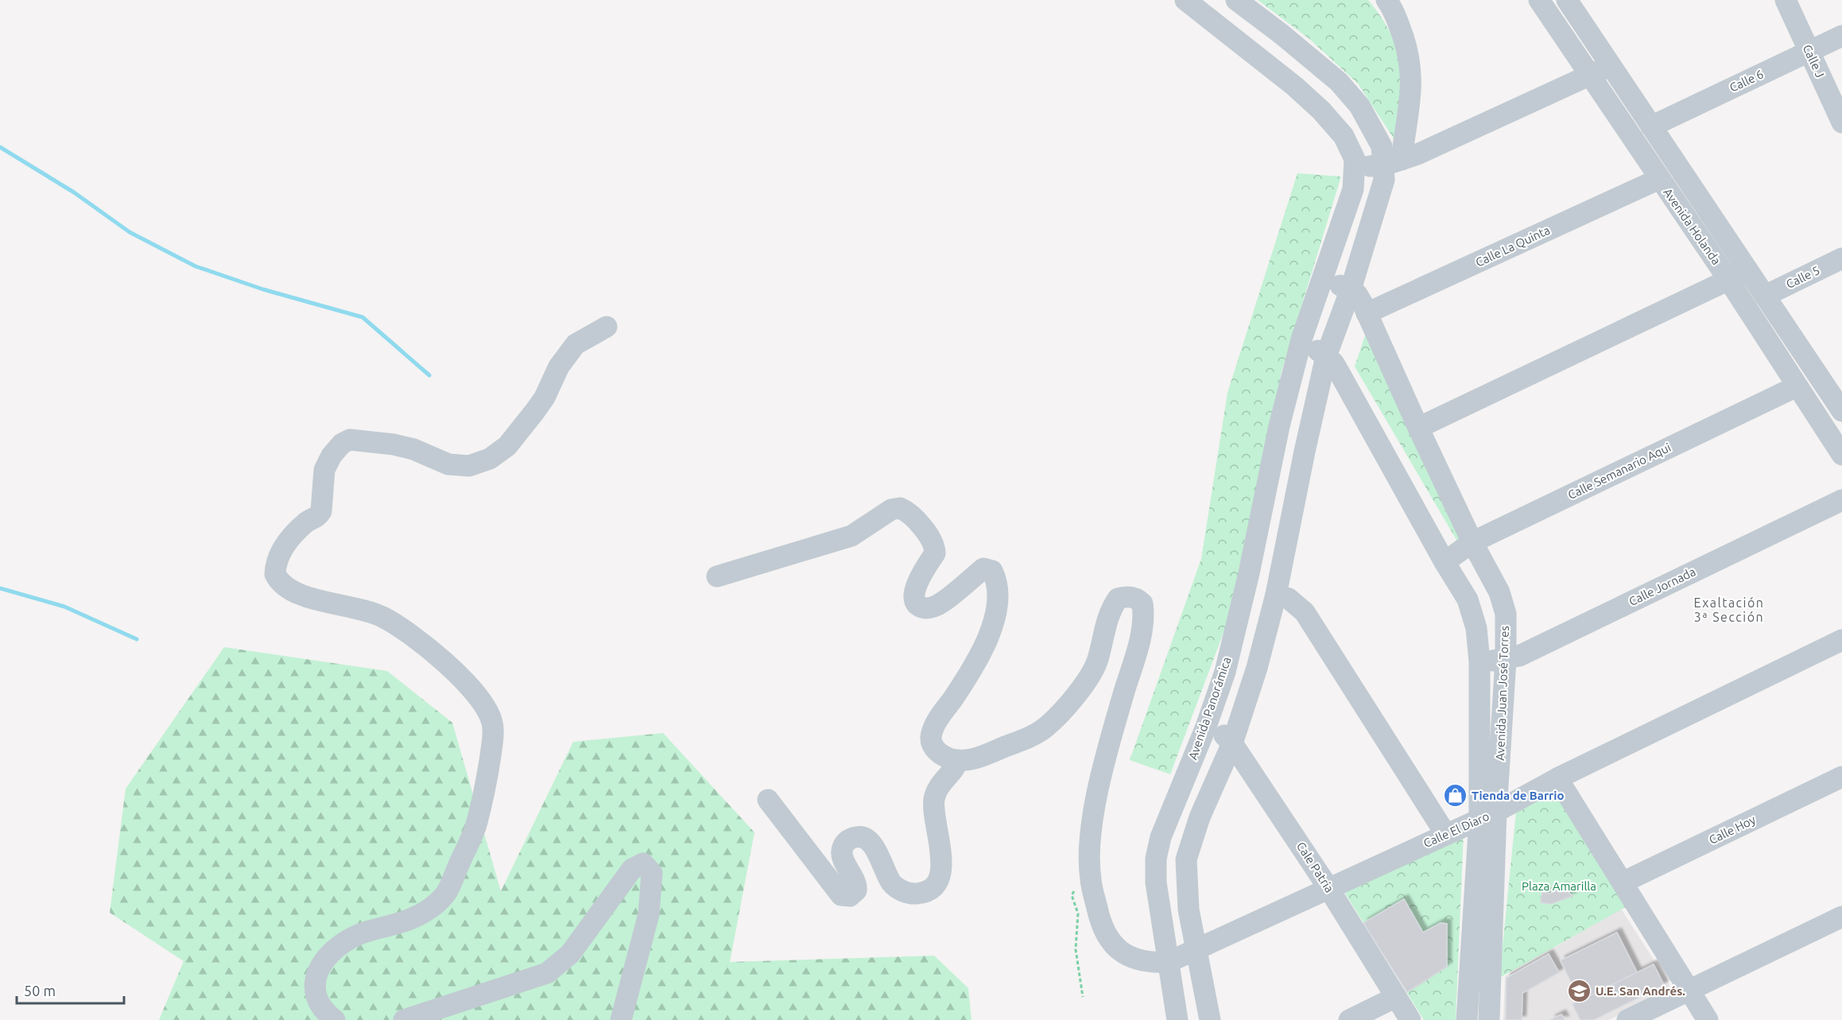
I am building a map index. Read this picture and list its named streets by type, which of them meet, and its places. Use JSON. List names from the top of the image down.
{
  "streets": {
    "street": [
      "Calle J",
      "Calle 6",
      "Avenida Holanda",
      "Calle La Quinta",
      "Calle 5",
      "Calle Semanario Aqui",
      "Calle Jornada",
      "Avenida Juan José Torres",
      "Avenida Panorámica",
      "Calle El Diaro",
      "Calle Hoy",
      "Cale Patria"
    ]
  },
  "crossings": [
    ["Calle J", "Calle 6"],
    ["Calle 6", "Avenida Holanda"],
    ["Avenida Holanda", "Calle La Quinta"],
    ["Avenida Holanda", "Calle 5"],
    ["Avenida Holanda", "Calle Semanario Aqui"],
    ["Calle La Quinta", "Avenida Juan José Torres"],
    ["Calle Semanario Aqui", "Avenida Juan José Torres"],
    ["Calle Jornada", "Avenida Juan José Torres"],
    ["Avenida Juan José Torres", "Avenida Panorámica"],
    ["Avenida Juan José Torres", "Calle El Diaro"],
    ["Avenida Panorámica", "Calle El Diaro"],
    ["Avenida Panorámica", "Cale Patria"],
    ["Calle El Diaro", "Cale Patria"]
  ],
  "districts": ["Exaltación 3ª Sección"],
  "parks": ["Plaza Amarilla"],
  "places": {
    "shop": ["Tienda de Barrio"],
    "school or university": ["U.E. San Andrés."]
  },
  "scale_bar": "50 m"
}
